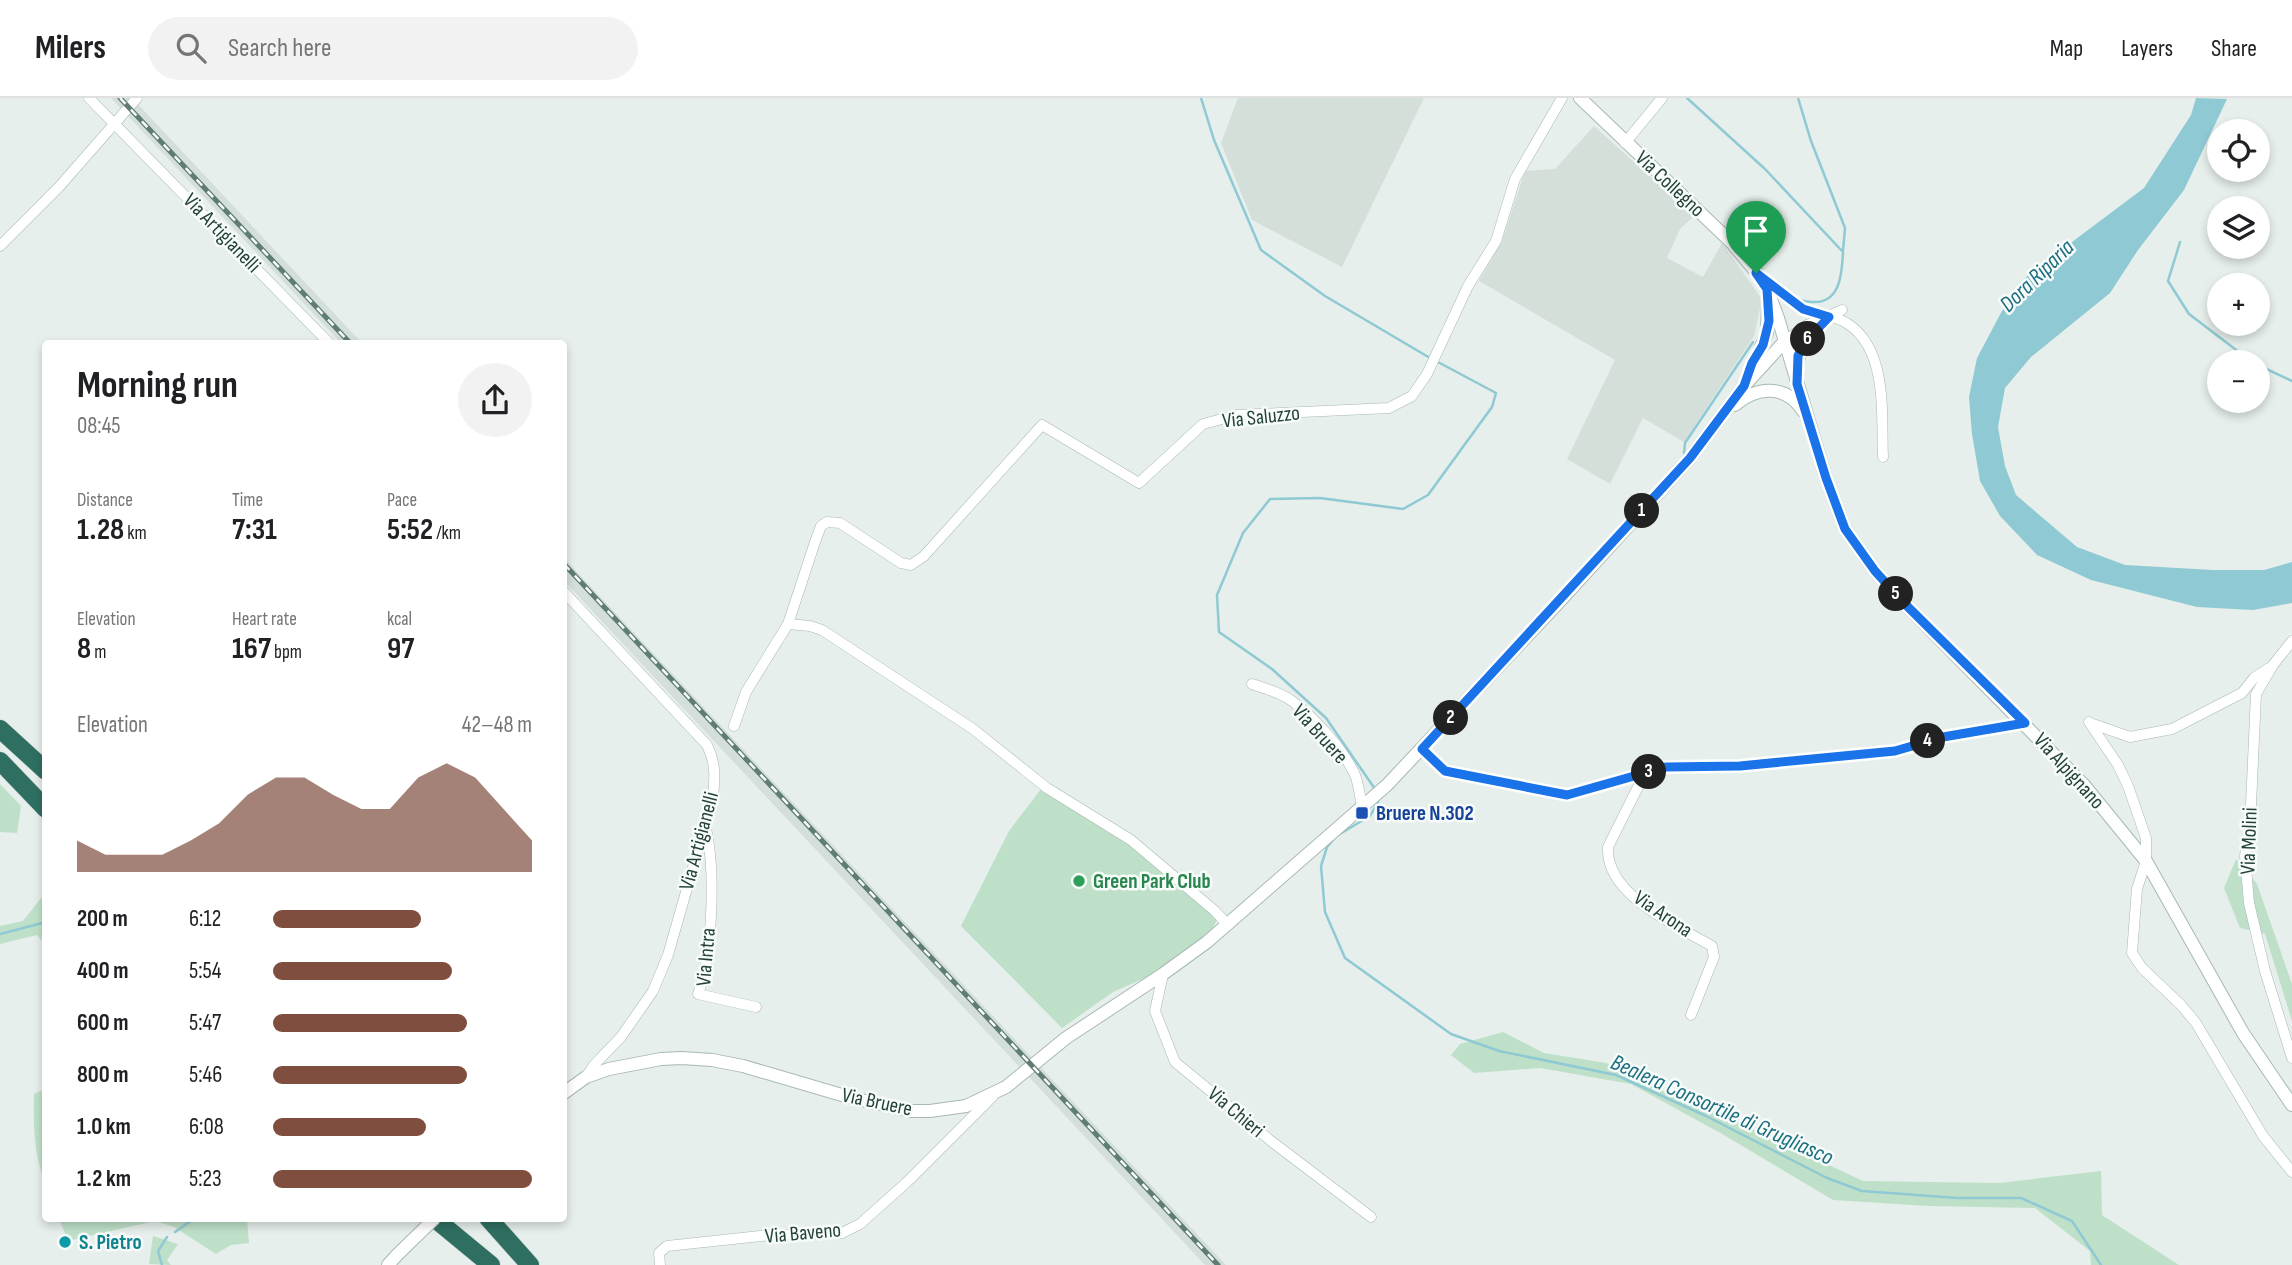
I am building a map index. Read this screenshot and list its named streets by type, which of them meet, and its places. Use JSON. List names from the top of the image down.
{
  "streets": {
    "street": [
      "Via Collegno",
      "Via Artigianelli",
      "Via Saluzzo",
      "Via Bruere",
      "Via Alpignano",
      "Via Molini",
      "Via Arona",
      "Via Intra",
      "Via Chieri",
      "Via Baveno"
    ]
  },
  "crossings": [
    ["Via Collegno", "Via Bruere"],
    ["Via Collegno", "Via Alpignano"],
    ["Via Artigianelli", "Via Bruere"],
    ["Via Artigianelli", "Via Intra"],
    ["Via Bruere", "Via Alpignano"],
    ["Via Bruere", "Via Chieri"],
    ["Via Bruere", "Via Baveno"],
    ["Via Alpignano", "Via Molini"]
  ],
  "water": ["Dora Riparia", "Bealera Consortile di Grugliasco"],
  "places": {
    "transit": ["Bruere N.302"],
    "other": ["Green Park Club", "S. Pietro"]
  },
  "page": {
    "header": "Milers",
    "search": "Search here",
    "nav": ["Map", "Layers", "Share"],
    "map_buttons": ["+", "−"],
    "pins": [
      "6",
      "1",
      "5",
      "2",
      "4",
      "3"
    ],
    "heading": ["Morning run", "08:45"],
    "stats": [
      ["Distance", "1.28 km"],
      ["Time", "7:31"],
      ["Pace", "5:52 /km"],
      ["Elevation", "8 m"],
      ["Heart rate", "167 bpm"],
      ["kcal", "97"]
    ],
    "chart": ["Elevation", "42–48 m"],
    "list": [
      {
        "name": "200 m",
        "note": "6:12"
      },
      {
        "name": "400 m",
        "note": "5:54"
      },
      {
        "name": "600 m",
        "note": "5:47"
      },
      {
        "name": "800 m",
        "note": "5:46"
      },
      {
        "name": "1.0 km",
        "note": "6:08"
      },
      {
        "name": "1.2 km",
        "note": "5:23"
      }
    ]
  }
}
